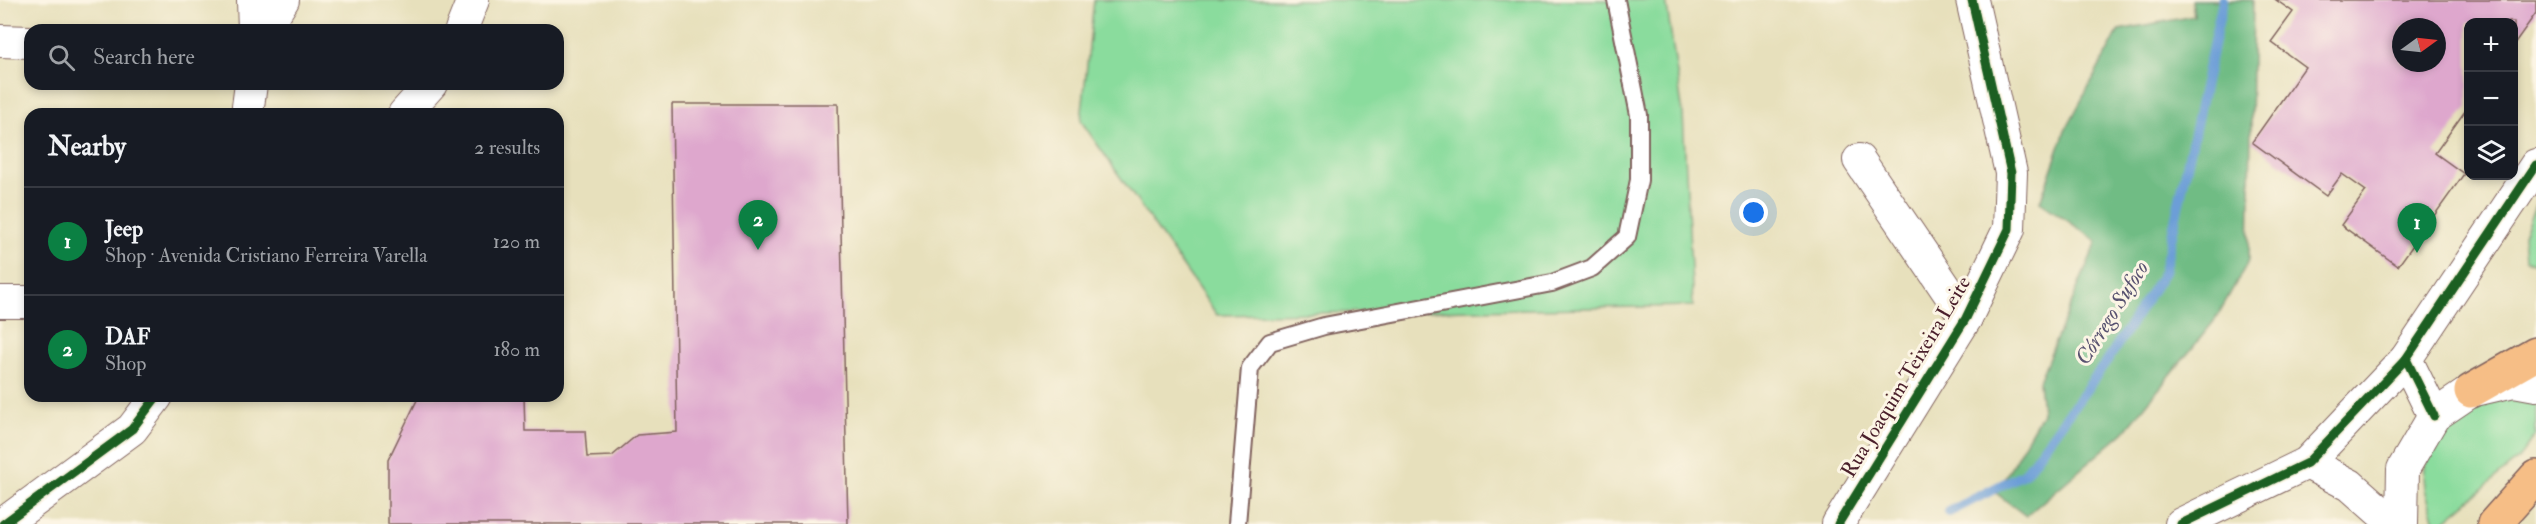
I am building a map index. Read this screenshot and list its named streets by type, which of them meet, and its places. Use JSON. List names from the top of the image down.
{
  "streets": {
    "street": ["Rua Joaquim Teixeira Leite"]
  },
  "water": ["Córrego Sufoco"],
  "north": "right",
  "page": {
    "map_buttons": ["+", "−"],
    "search": "Search here",
    "heading": ["Nearby", "2 results"],
    "list": [
      {
        "mark": "1",
        "name": "Jeep",
        "note": "Shop · Avenida Cristiano Ferreira Varella",
        "value": "120 m"
      },
      {
        "mark": "2",
        "name": "DAF",
        "note": "Shop",
        "value": "180 m"
      }
    ],
    "pins": ["2", "1"]
  }
}
